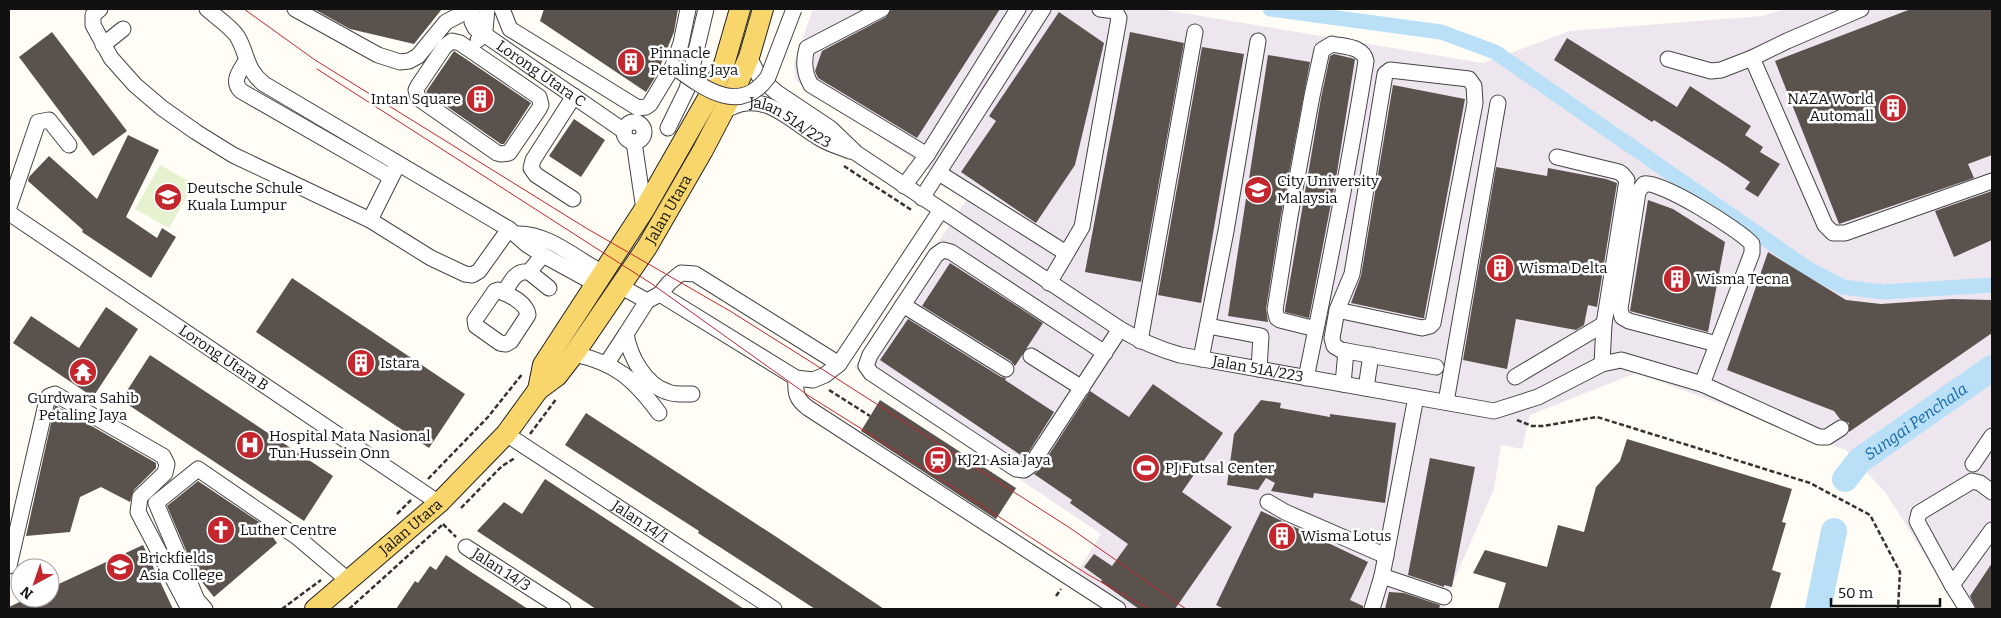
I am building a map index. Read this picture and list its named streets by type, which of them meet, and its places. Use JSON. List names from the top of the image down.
{
  "streets": {
    "main road": ["Jalan Utara"],
    "street": [
      "Lorong Utara C",
      "Jalan 51A/223",
      "Lorong Utara B",
      "Jalan 14/1",
      "Jalan 14/3"
    ]
  },
  "crossings": [
    ["Jalan 51A/223", "Jalan Utara"],
    ["Jalan Utara", "Lorong Utara B"],
    ["Jalan Utara", "Jalan 14/1"]
  ],
  "water": ["Sungai Penchala"],
  "places": {
    "building": [
      "Pinnacle Petaling Jaya",
      "Intan Square",
      "NAZA World Automall",
      "Wisma Delta",
      "Wisma Tecna",
      "Istara",
      "Wisma Lotus"
    ],
    "school or university": ["City University Malaysia", "Deutsche Schule Kuala Lumpur", "Brickfields Asia College"],
    "temple": ["Gurdwara Sahib Petaling Jaya"],
    "hospital": ["Hospital Mata Nasional Tun Hussein Onn"],
    "station": ["KJ21 Asia Jaya"],
    "sports": ["PJ Futsal Center"],
    "church": ["Luther Centre"]
  },
  "scale_bar": "50 m",
  "north": "bottom left"
}
